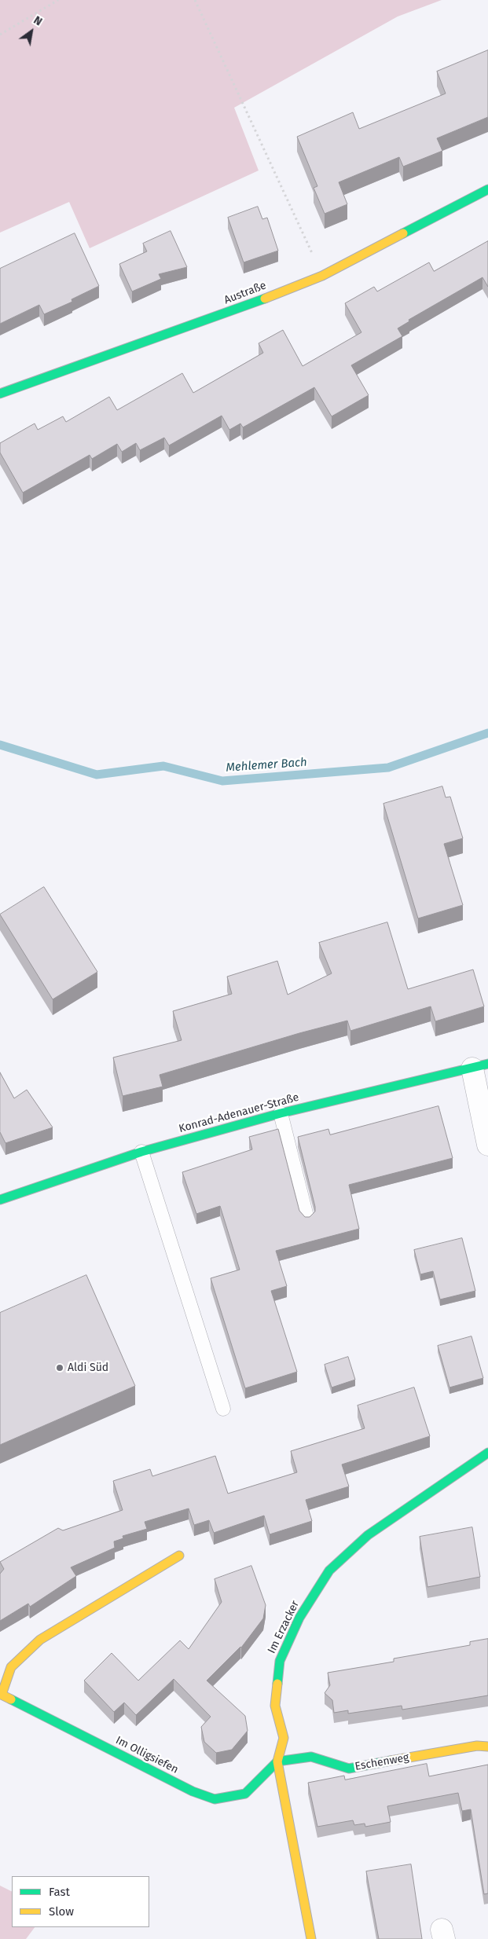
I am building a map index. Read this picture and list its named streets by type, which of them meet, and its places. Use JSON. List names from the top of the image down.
{
  "streets": {
    "street": [
      "Austraße",
      "Konrad-Adenauer-Straße",
      "Im Erzacker",
      "Im Olligsiefen",
      "Eschenweg"
    ]
  },
  "crossings": [
    ["Im Erzacker", "Im Olligsiefen"],
    ["Im Erzacker", "Eschenweg"],
    ["Im Olligsiefen", "Eschenweg"]
  ],
  "water": ["Mehlemer Bach"],
  "places": ["Aldi Süd"],
  "legend": ["Fast", "Slow"],
  "north": "top right"
}
